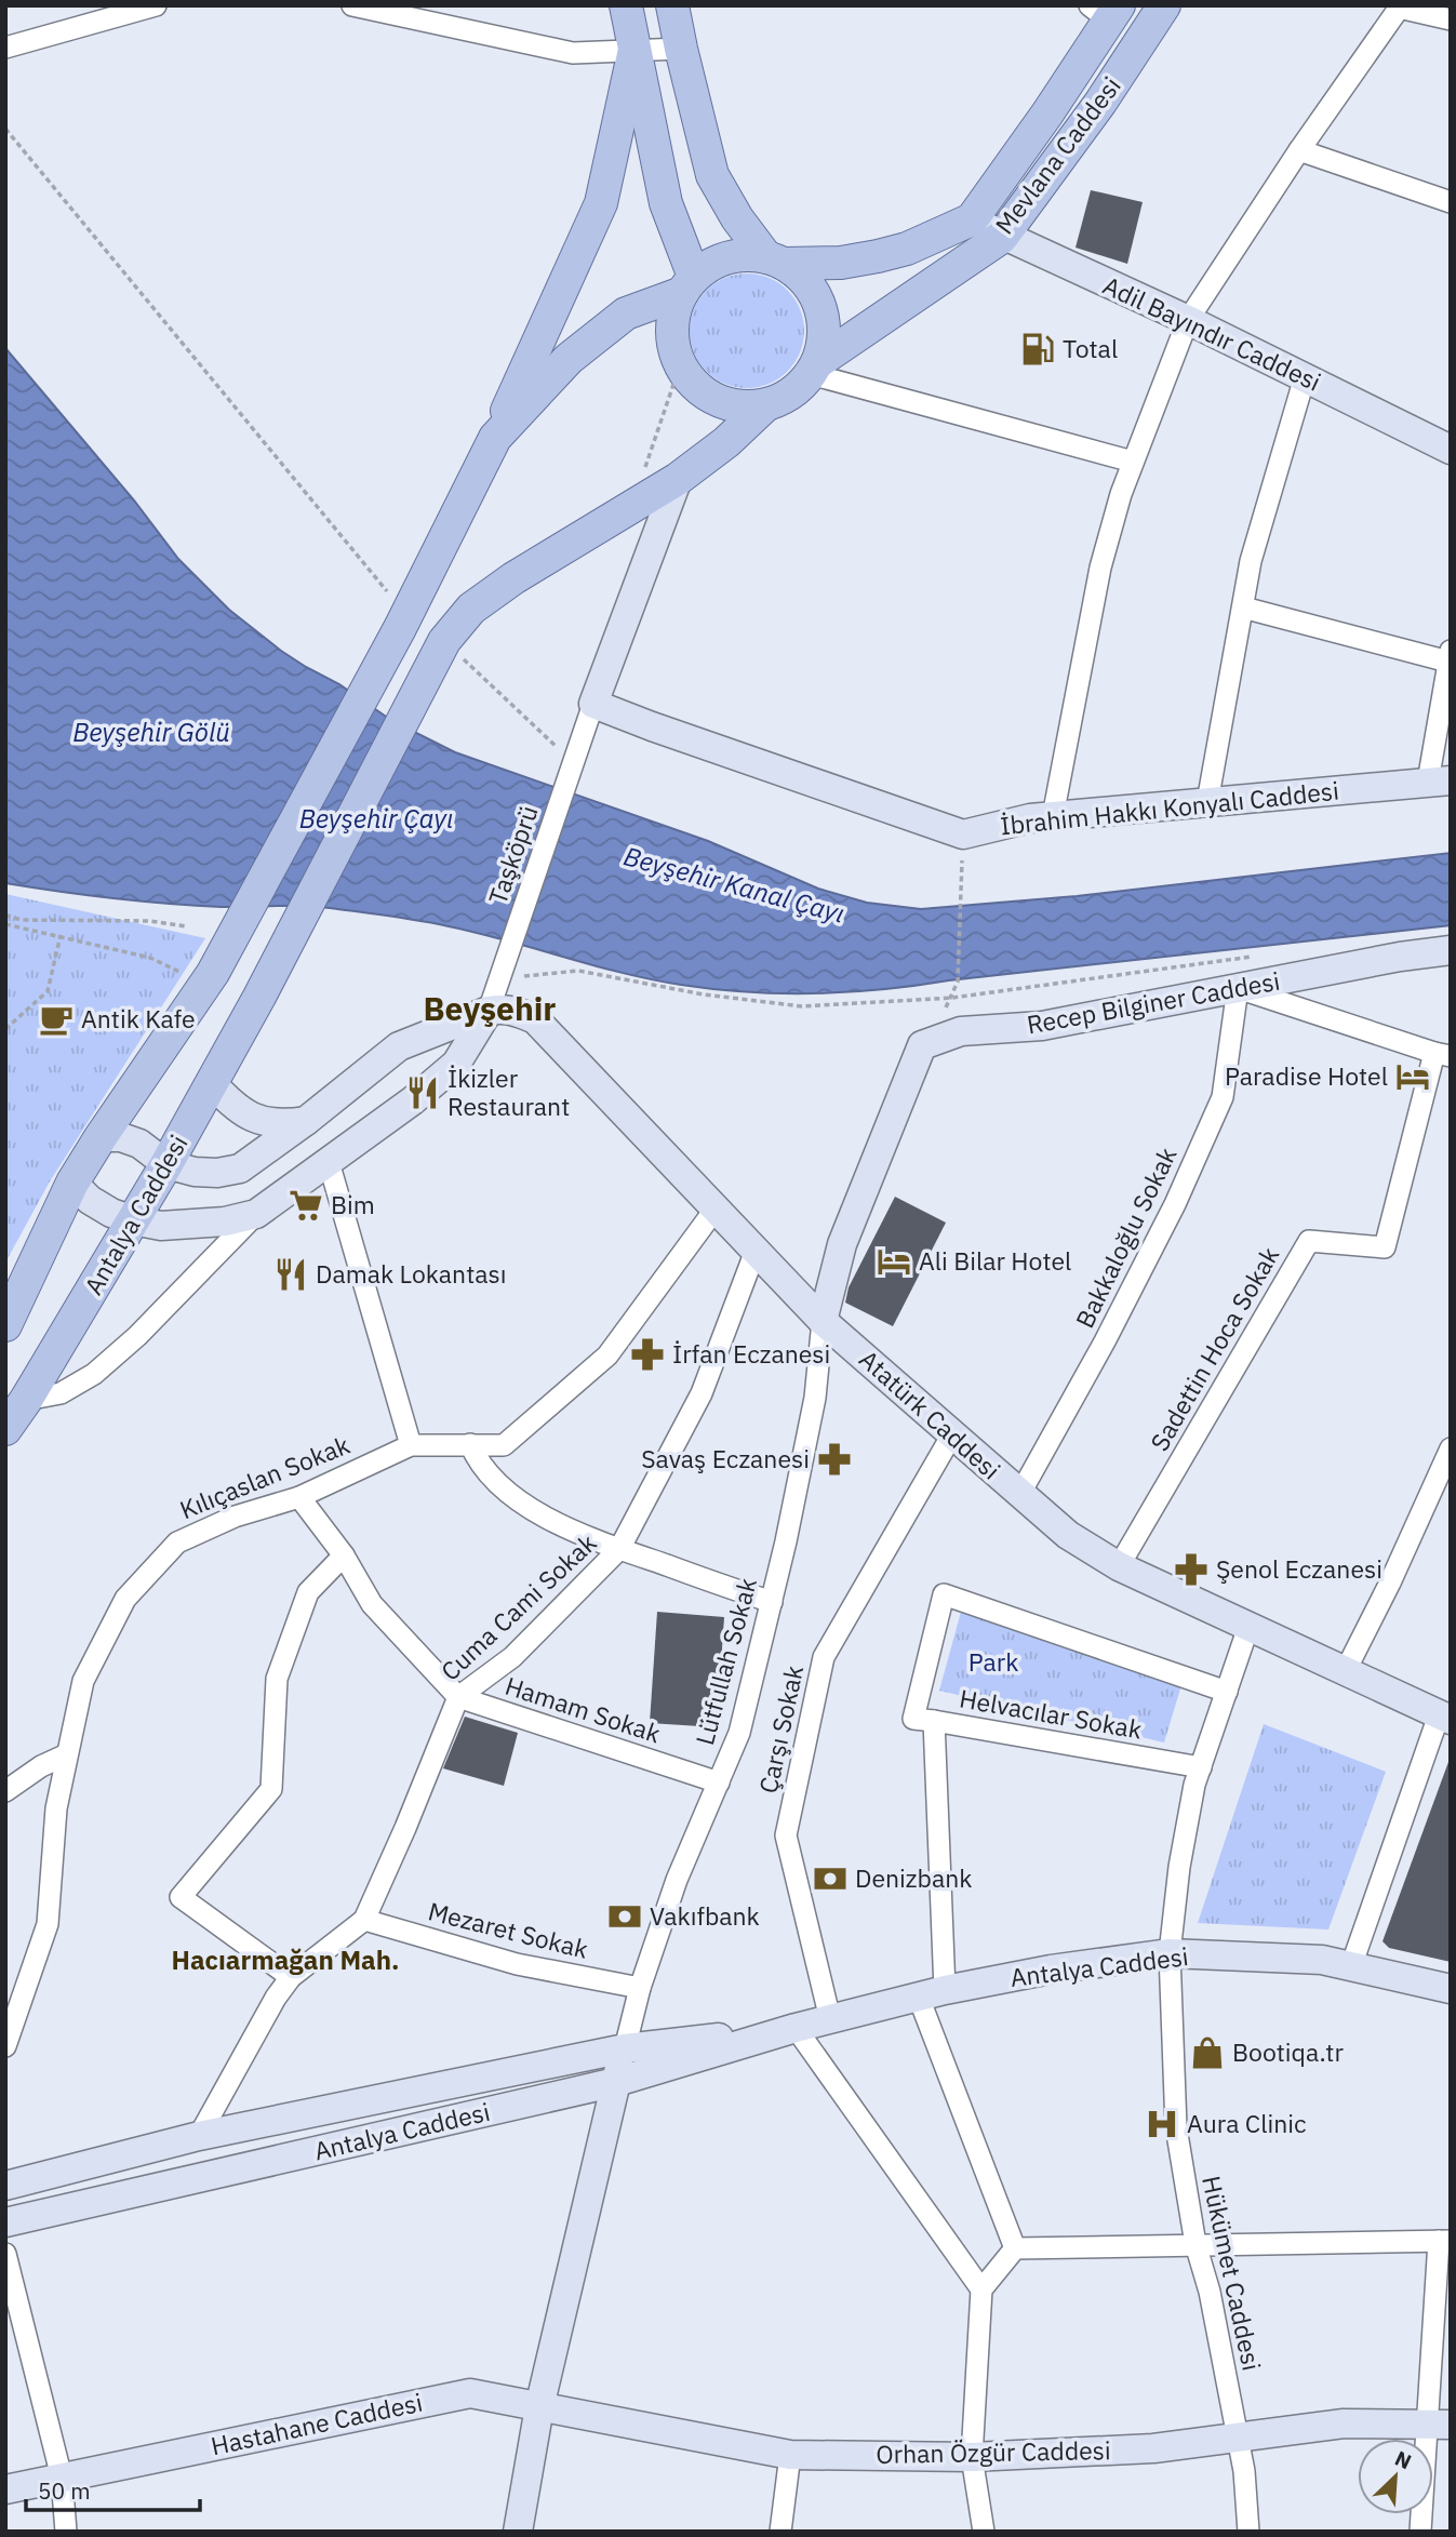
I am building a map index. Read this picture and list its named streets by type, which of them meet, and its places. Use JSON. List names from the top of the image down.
{
  "streets": {
    "main road": [
      "Mevlana Caddesi",
      "Adil Bayındır Caddesi",
      "İbrahim Hakkı Konyalı Caddesi",
      "Recep Bilginer Caddesi",
      "Antalya Caddesi",
      "Atatürk Caddesi",
      "Hastahane Caddesi",
      "Orhan Özgür Caddesi"
    ],
    "street": [
      "Taşköprü",
      "Bakkaloğlu Sokak",
      "Sadettin Hoca Sokak",
      "Kılıçaslan Sokak",
      "Cuma Cami Sokak",
      "Lütfullah Sokak",
      "Hamam Sokak",
      "Helvacılar Sokak",
      "Çarşı Sokak",
      "Mezaret Sokak",
      "Hükümet Caddesi"
    ]
  },
  "crossings": [
    ["Mevlana Caddesi", "Adil Bayındır Caddesi"],
    ["Mevlana Caddesi", "Antalya Caddesi"],
    ["İbrahim Hakkı Konyalı Caddesi", "Taşköprü"],
    ["Taşköprü", "Atatürk Caddesi"],
    ["Recep Bilginer Caddesi", "Bakkaloğlu Sokak"],
    ["Recep Bilginer Caddesi", "Atatürk Caddesi"],
    ["Recep Bilginer Caddesi", "Lütfullah Sokak"],
    ["Antalya Caddesi", "Atatürk Caddesi"],
    ["Antalya Caddesi", "Cuma Cami Sokak"],
    ["Antalya Caddesi", "Lütfullah Sokak"],
    ["Antalya Caddesi", "Helvacılar Sokak"],
    ["Antalya Caddesi", "Çarşı Sokak"],
    ["Antalya Caddesi", "Hükümet Caddesi"],
    ["Bakkaloğlu Sokak", "Atatürk Caddesi"],
    ["Sadettin Hoca Sokak", "Atatürk Caddesi"],
    ["Atatürk Caddesi", "Kılıçaslan Sokak"],
    ["Atatürk Caddesi", "Cuma Cami Sokak"],
    ["Atatürk Caddesi", "Lütfullah Sokak"],
    ["Atatürk Caddesi", "Çarşı Sokak"],
    ["Atatürk Caddesi", "Hükümet Caddesi"],
    ["Kılıçaslan Sokak", "Hamam Sokak"],
    ["Cuma Cami Sokak", "Hamam Sokak"],
    ["Cuma Cami Sokak", "Mezaret Sokak"],
    ["Lütfullah Sokak", "Hamam Sokak"],
    ["Lütfullah Sokak", "Mezaret Sokak"],
    ["Helvacılar Sokak", "Hükümet Caddesi"],
    ["Hükümet Caddesi", "Orhan Özgür Caddesi"],
    ["Hastahane Caddesi", "Orhan Özgür Caddesi"]
  ],
  "districts": ["Beyşehir", "Hacıarmağan Mah."],
  "water": ["Beyşehir Gölü", "Beyşehir Çayı", "Beyşehir Kanal Çayı"],
  "parks": ["Park"],
  "places": {
    "fuel station": ["Total"],
    "cafe": ["Antik Kafe"],
    "hotel": ["Paradise Hotel", "Ali Bilar Hotel"],
    "restaurant": ["İkizler Restaurant", "Damak Lokantası"],
    "supermarket": ["Bim"],
    "pharmacy": ["İrfan Eczanesi", "Savaş Eczanesi", "Şenol Eczanesi"],
    "bank": ["Denizbank", "Vakıfbank"],
    "shop": ["Bootiqa.tr"],
    "hospital": ["Aura Clinic"]
  },
  "scale_bar": "50 m",
  "north": "top right"
}
